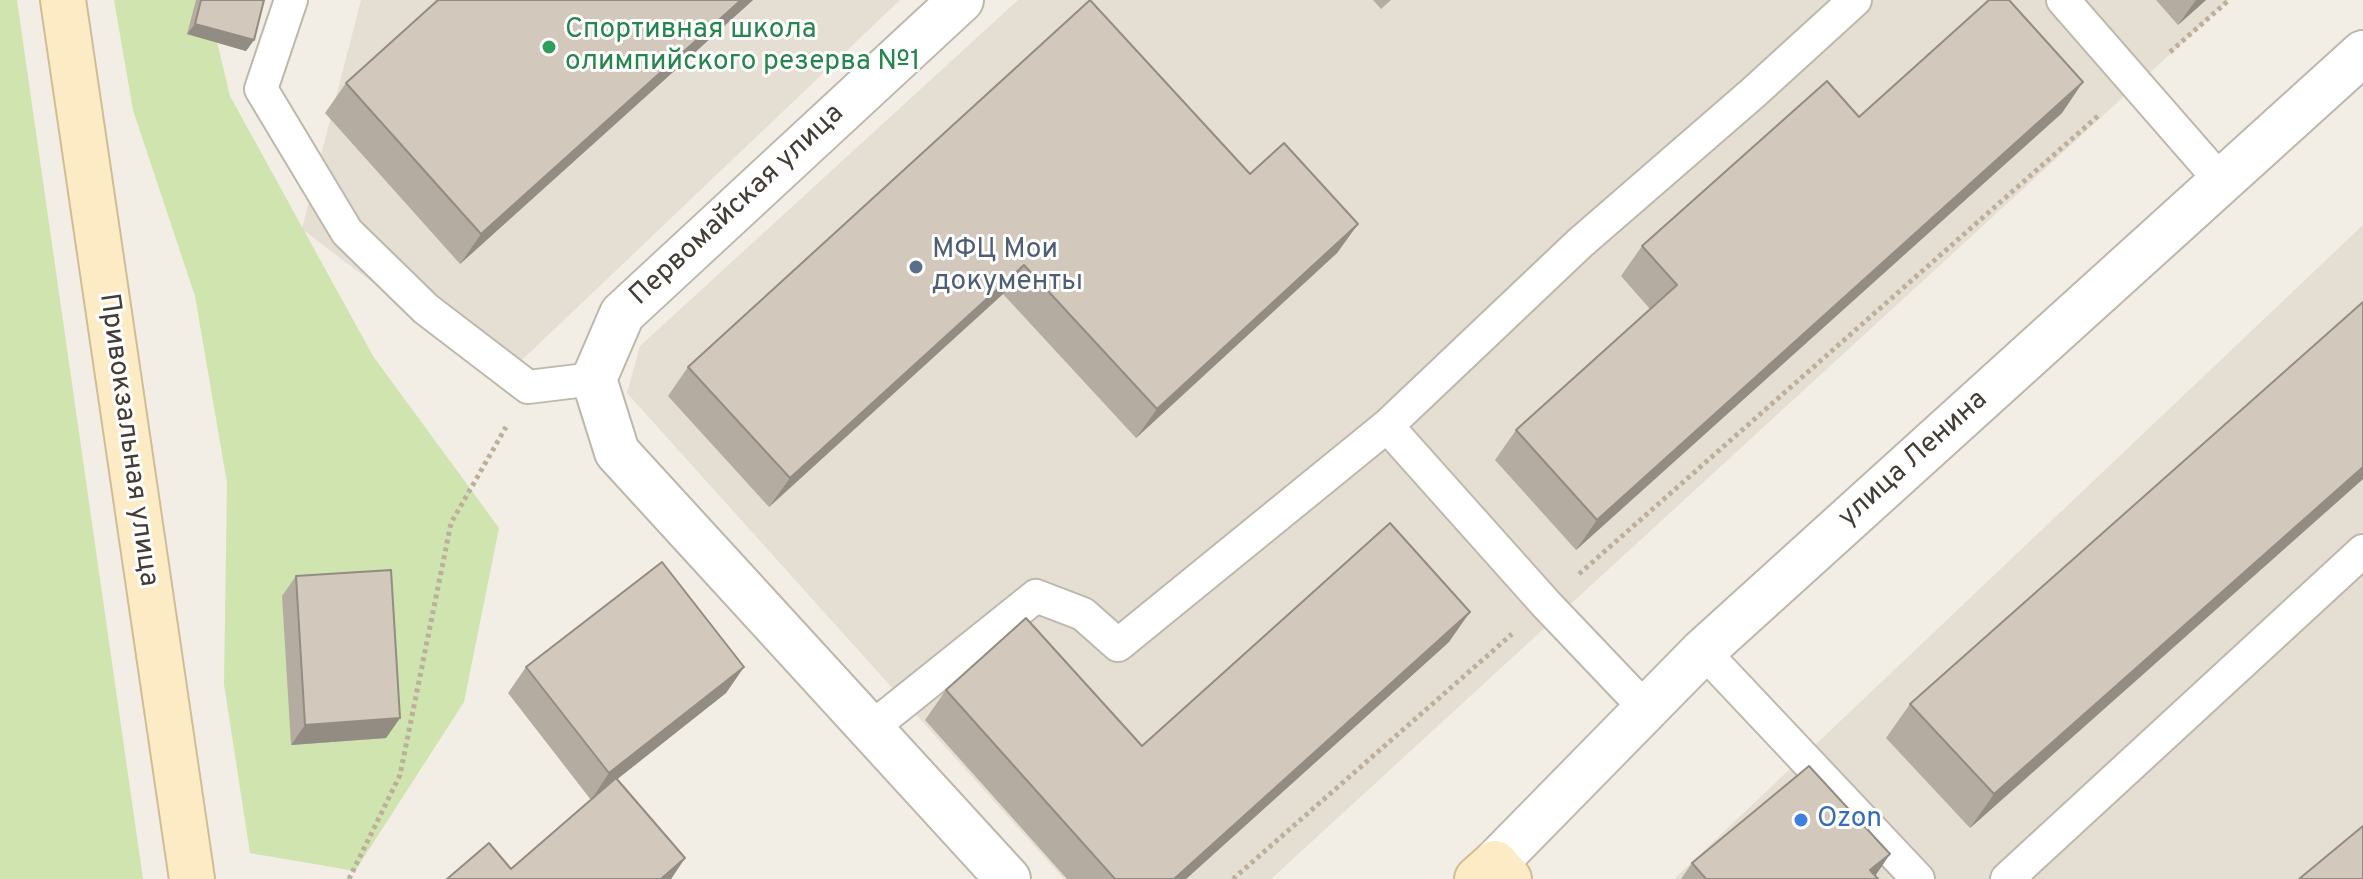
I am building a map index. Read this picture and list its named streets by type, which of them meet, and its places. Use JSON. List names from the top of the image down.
{
  "streets": {
    "main road": ["Привокзальная улица"],
    "street": ["Первомайская улица", "улица Ленина"]
  },
  "places": ["Спортивная школа олимпийского резерва №1", "МФЦ Мои документы", "Ozon"]
}
